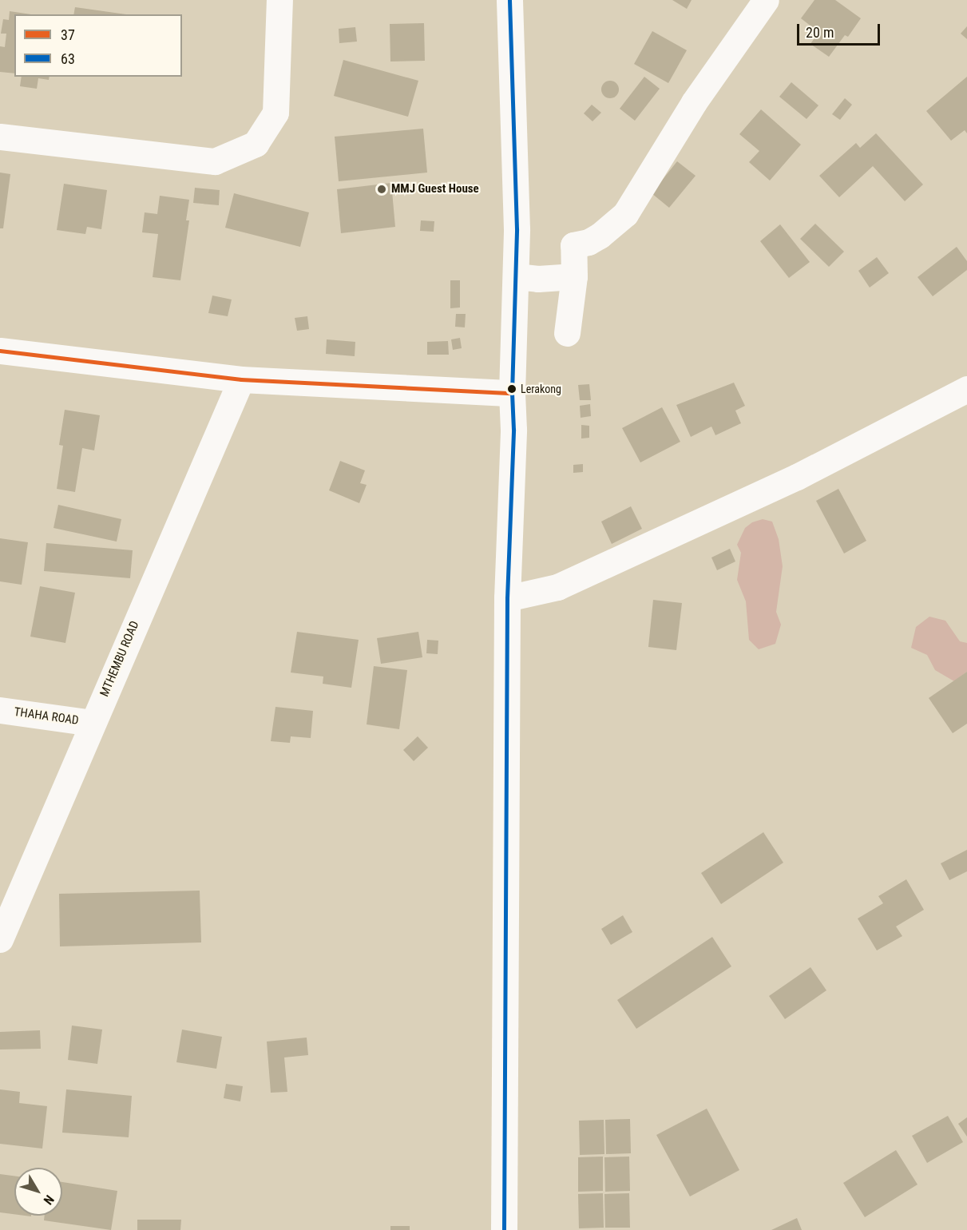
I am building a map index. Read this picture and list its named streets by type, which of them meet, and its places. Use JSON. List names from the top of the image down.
{
  "streets": {
    "street": ["MTHEMBU ROAD", "THAHA ROAD"]
  },
  "crossings": [
    ["MTHEMBU ROAD", "THAHA ROAD"]
  ],
  "places": ["MMJ Guest House", "Lerakong"],
  "lines": ["transit line 63", "transit line 37"],
  "legend": ["37", "63"],
  "scale_bar": "20 m",
  "north": "bottom right"
}
